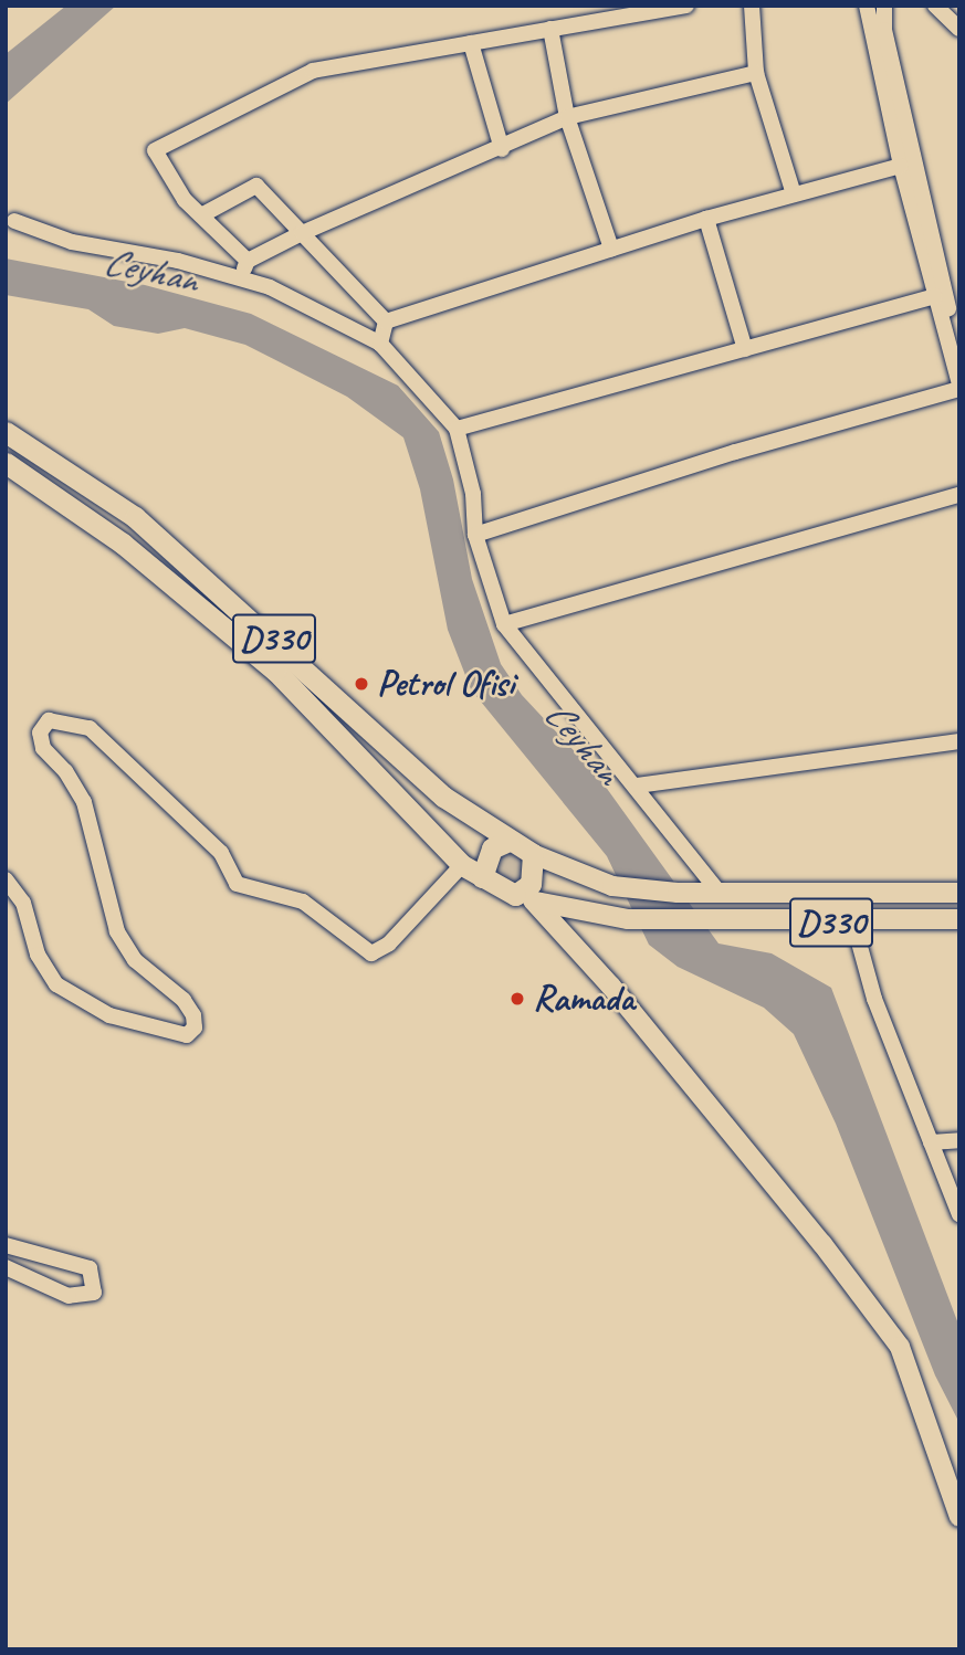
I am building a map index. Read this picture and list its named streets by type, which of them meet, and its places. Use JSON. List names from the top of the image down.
{
  "streets": {
    "highway": ["D330"]
  },
  "water": ["Ceyhan"],
  "places": ["Petrol Ofisi", "Ramada"]
}
